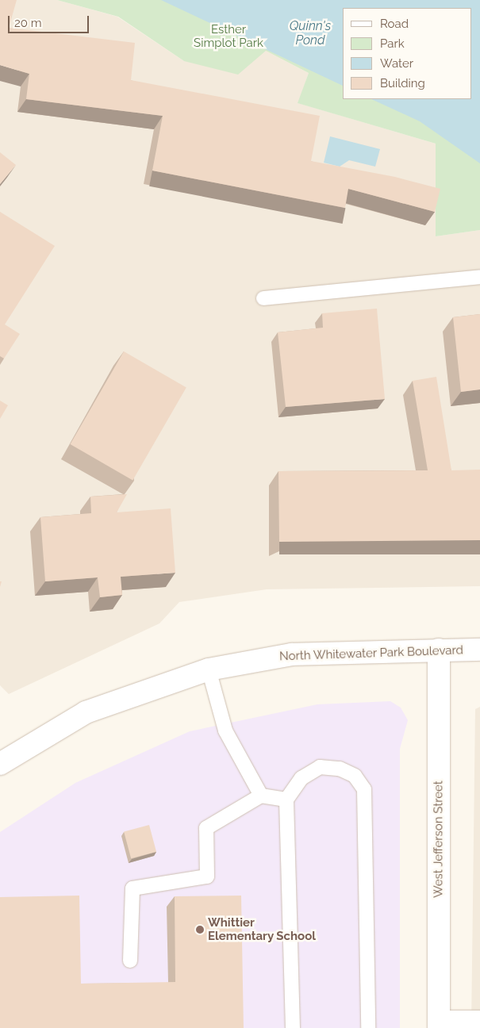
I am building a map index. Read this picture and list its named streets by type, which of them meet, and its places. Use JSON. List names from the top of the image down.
{
  "streets": {
    "street": ["North Whitewater Park Boulevard", "West Jefferson Street"]
  },
  "crossings": [
    ["North Whitewater Park Boulevard", "West Jefferson Street"]
  ],
  "water": ["Quinn's Pond"],
  "parks": ["Esther Simplot Park"],
  "places": ["Whittier Elementary School"],
  "legend": [
    "Road",
    "Park",
    "Water",
    "Building"
  ],
  "scale_bar": "20 m"
}
